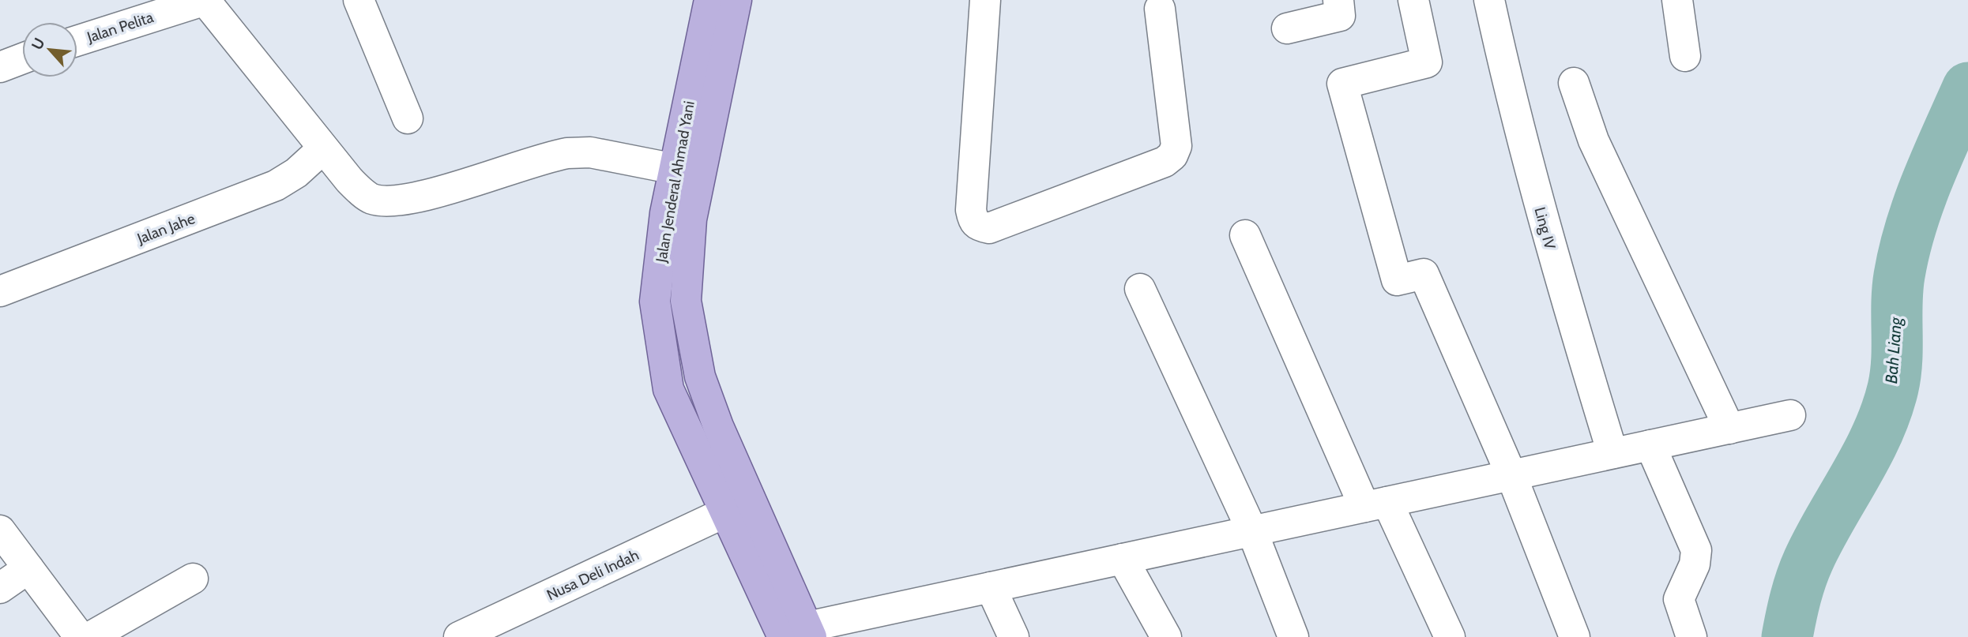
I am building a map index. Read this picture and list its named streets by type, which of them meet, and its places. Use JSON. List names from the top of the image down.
{
  "streets": {
    "main road": ["Jalan Jenderal Ahmad Yani"],
    "street": [
      "Jalan Pelita",
      "Jalan Jahe",
      "Ling IV",
      "Nusa Deli Indah"
    ]
  },
  "crossings": [
    ["Jalan Jenderal Ahmad Yani", "Nusa Deli Indah"]
  ],
  "water": ["Bah Liang"],
  "north": "top left"
}
